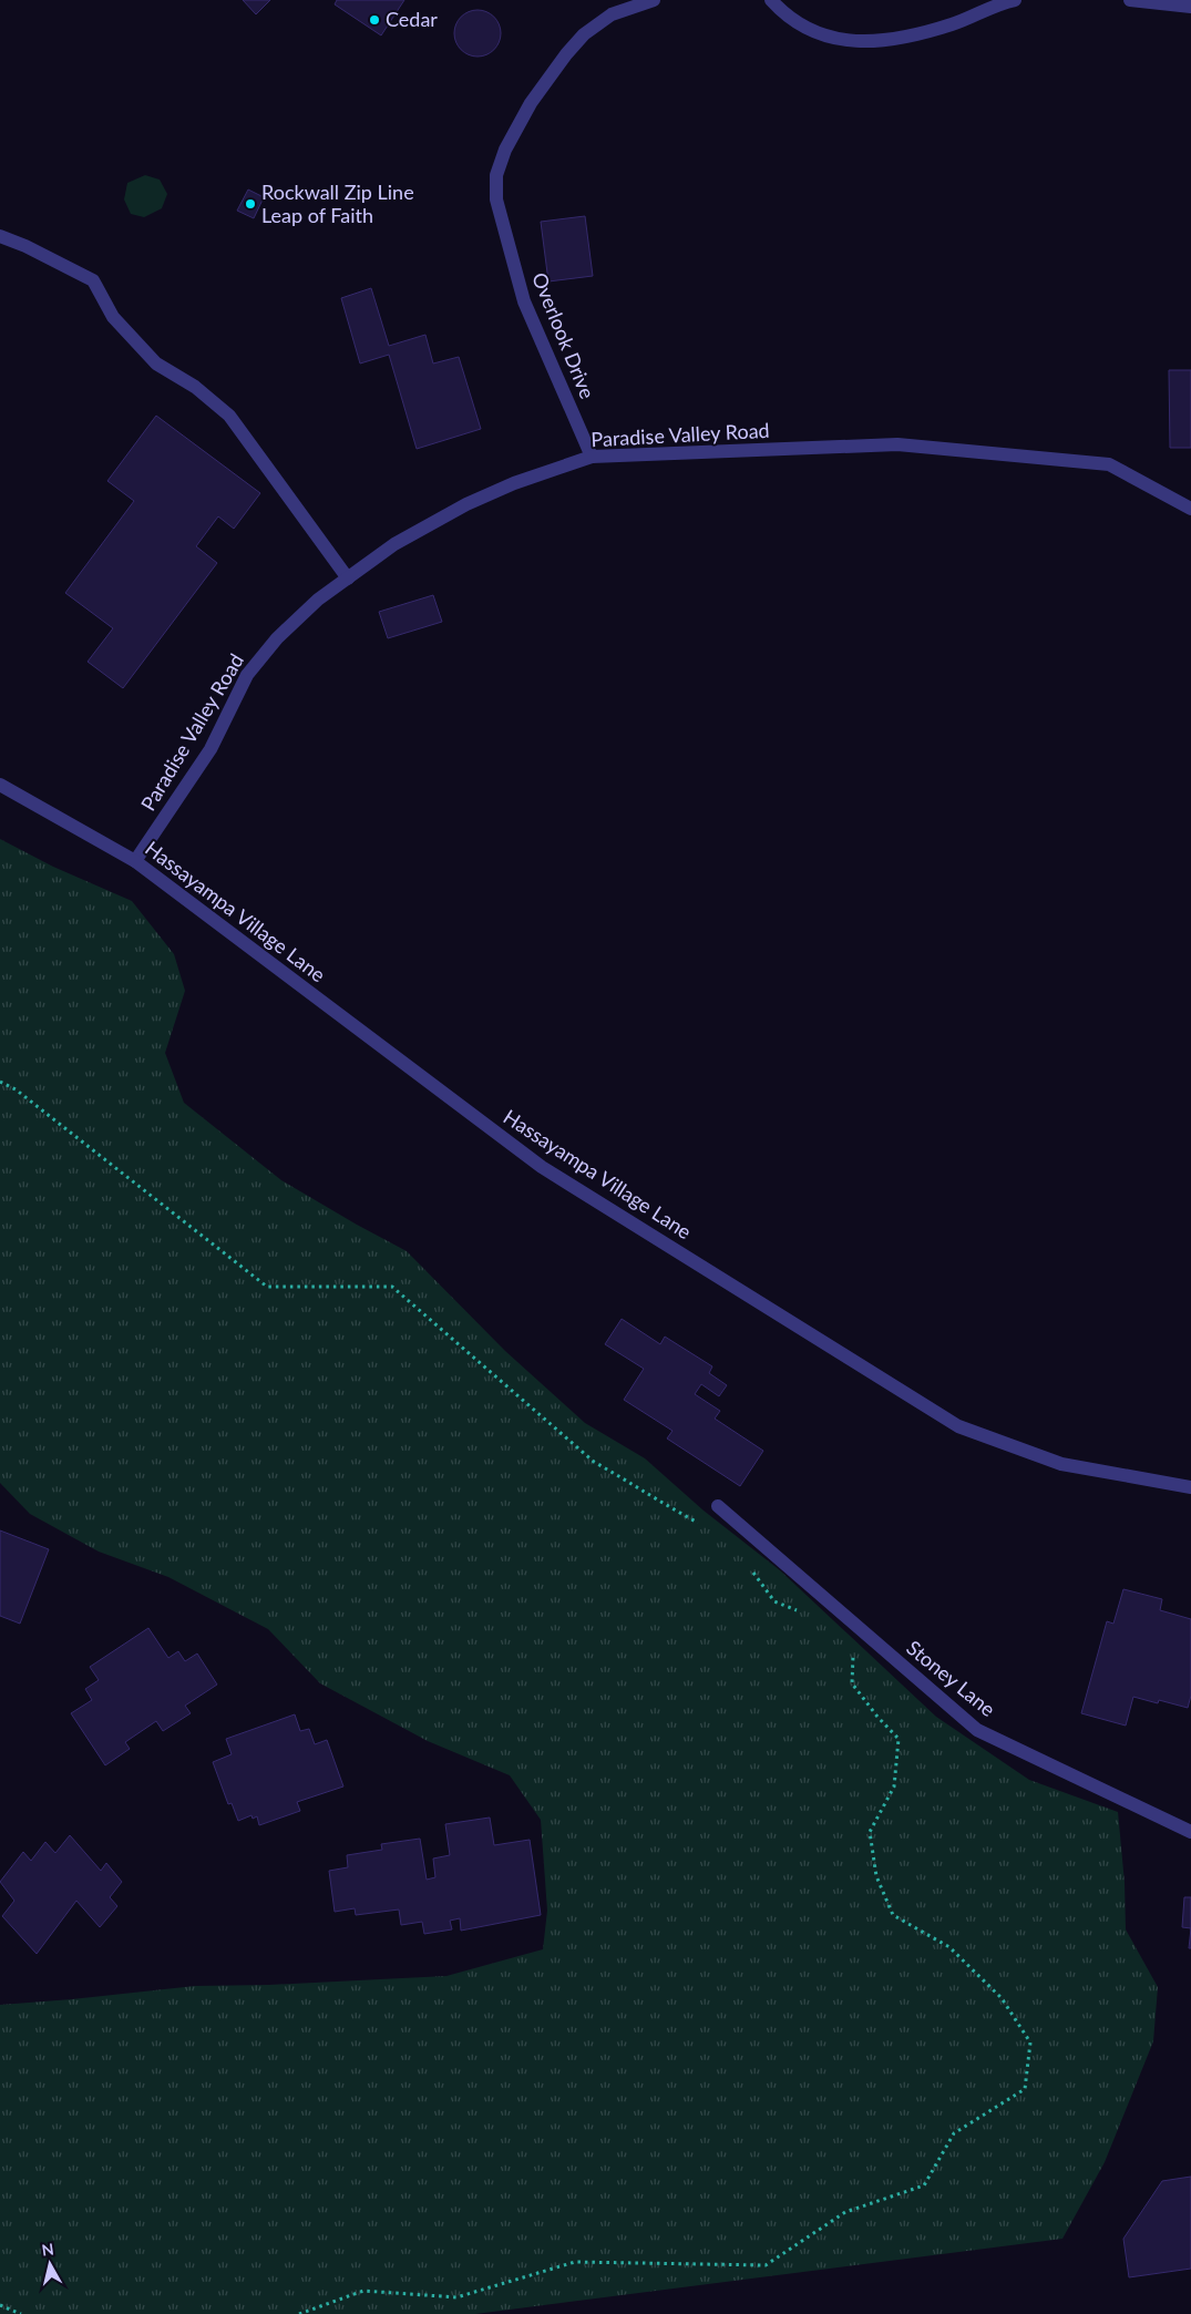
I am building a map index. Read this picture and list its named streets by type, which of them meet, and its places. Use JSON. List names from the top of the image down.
{
  "streets": {
    "street": [
      "Overlook Drive",
      "Paradise Valley Road",
      "Hassayampa Village Lane",
      "Stoney Lane"
    ]
  },
  "crossings": [
    ["Overlook Drive", "Paradise Valley Road"],
    ["Paradise Valley Road", "Hassayampa Village Lane"]
  ],
  "places": ["Cedar", "Rockwall Zip Line Leap of Faith"],
  "north": "top"
}
